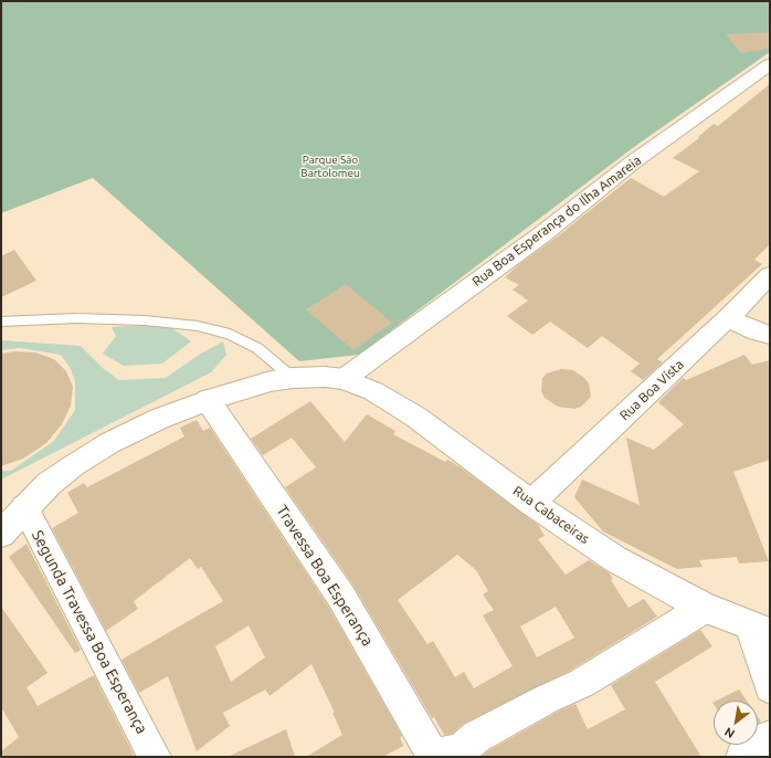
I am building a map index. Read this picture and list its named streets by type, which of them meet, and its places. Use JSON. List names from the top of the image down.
{
  "streets": {
    "street": [
      "Rua Boa Esperança do Ilha Amareia",
      "Rua Boa Vista",
      "Rua Cabaceiras",
      "Travessa Boa Esperança",
      "Segunda Travessa Boa Esperança"
    ]
  },
  "crossings": [
    ["Rua Boa Esperança do Ilha Amareia", "Rua Cabaceiras"],
    ["Rua Boa Vista", "Rua Cabaceiras"],
    ["Rua Cabaceiras", "Travessa Boa Esperança"],
    ["Rua Cabaceiras", "Segunda Travessa Boa Esperança"]
  ],
  "parks": ["Parque São Bartolomeu"],
  "north": "bottom left"
}
